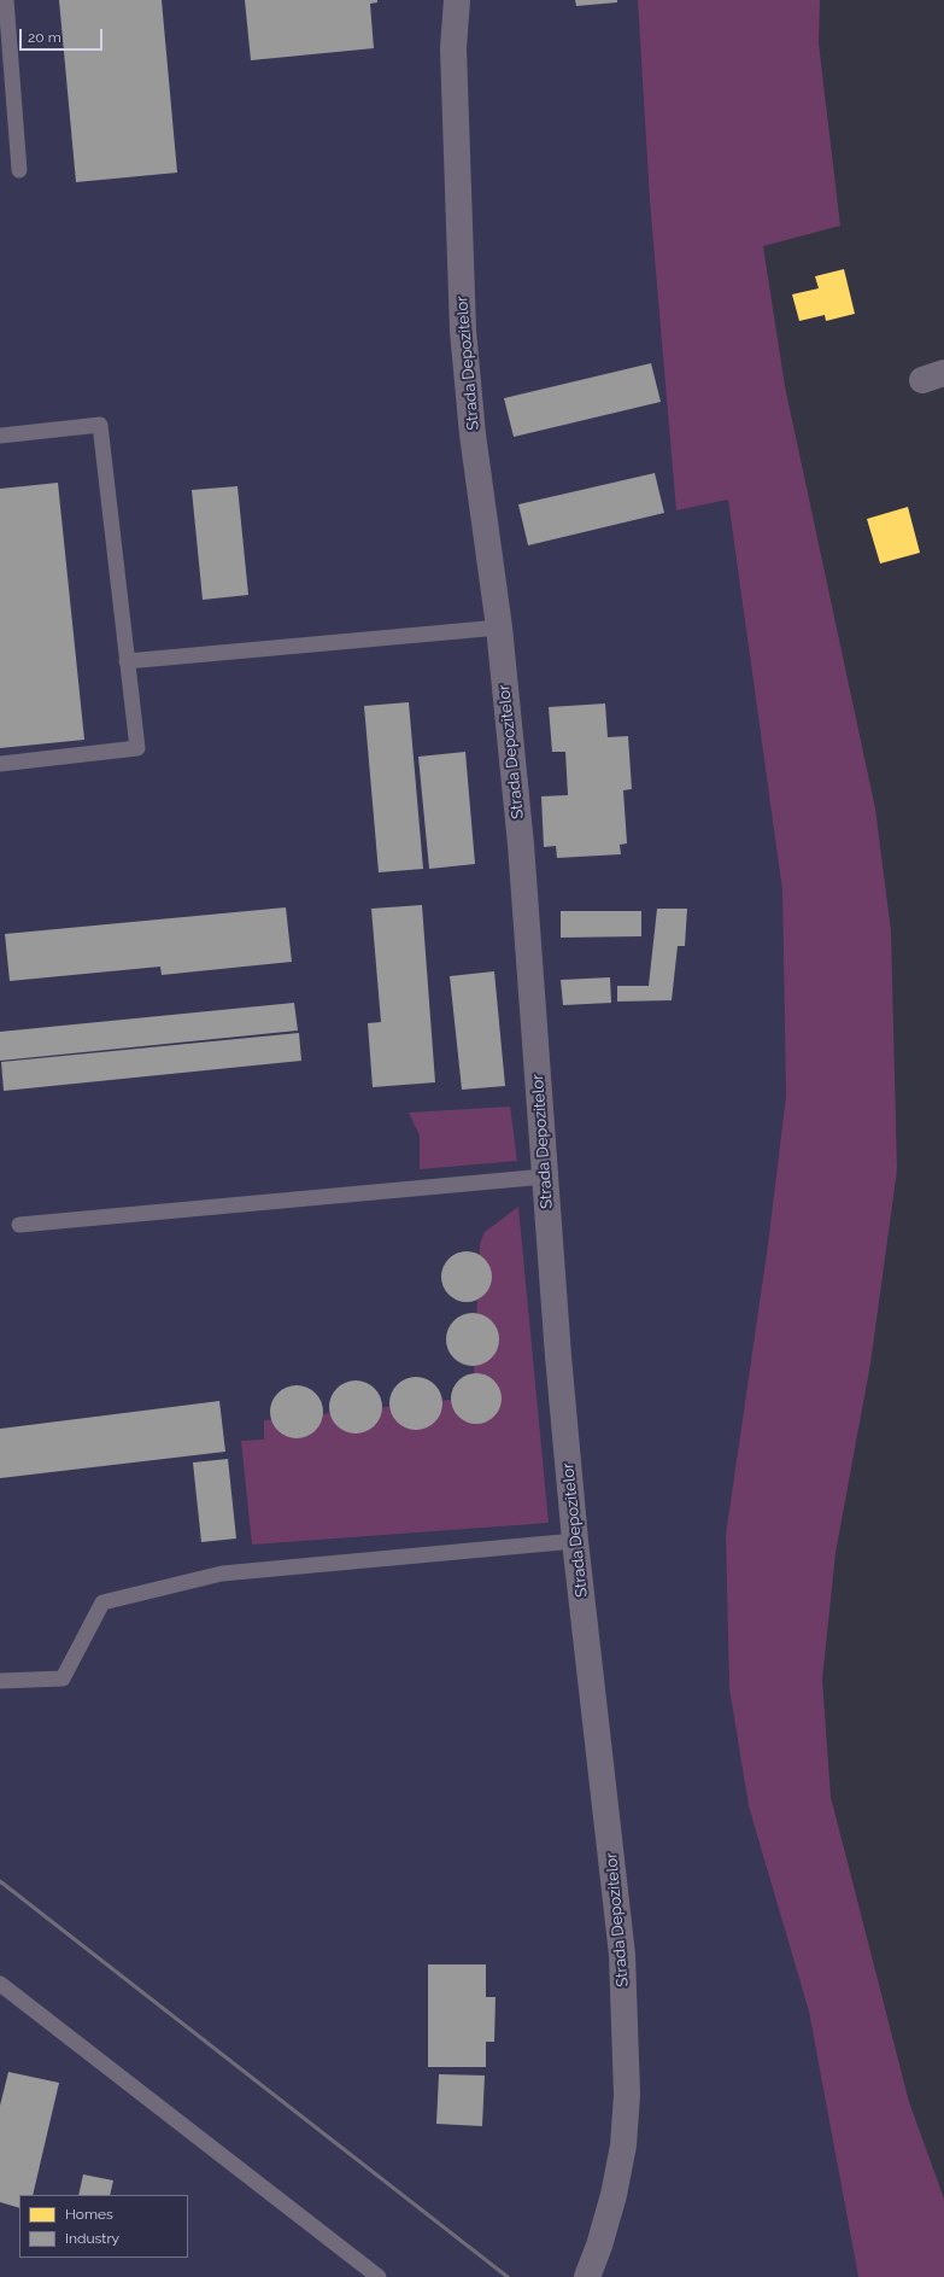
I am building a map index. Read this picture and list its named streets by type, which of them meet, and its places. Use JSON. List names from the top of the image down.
{
  "streets": {
    "street": ["Strada Depozitelor"]
  },
  "legend": ["Homes", "Industry"],
  "scale_bar": "20 m"
}
